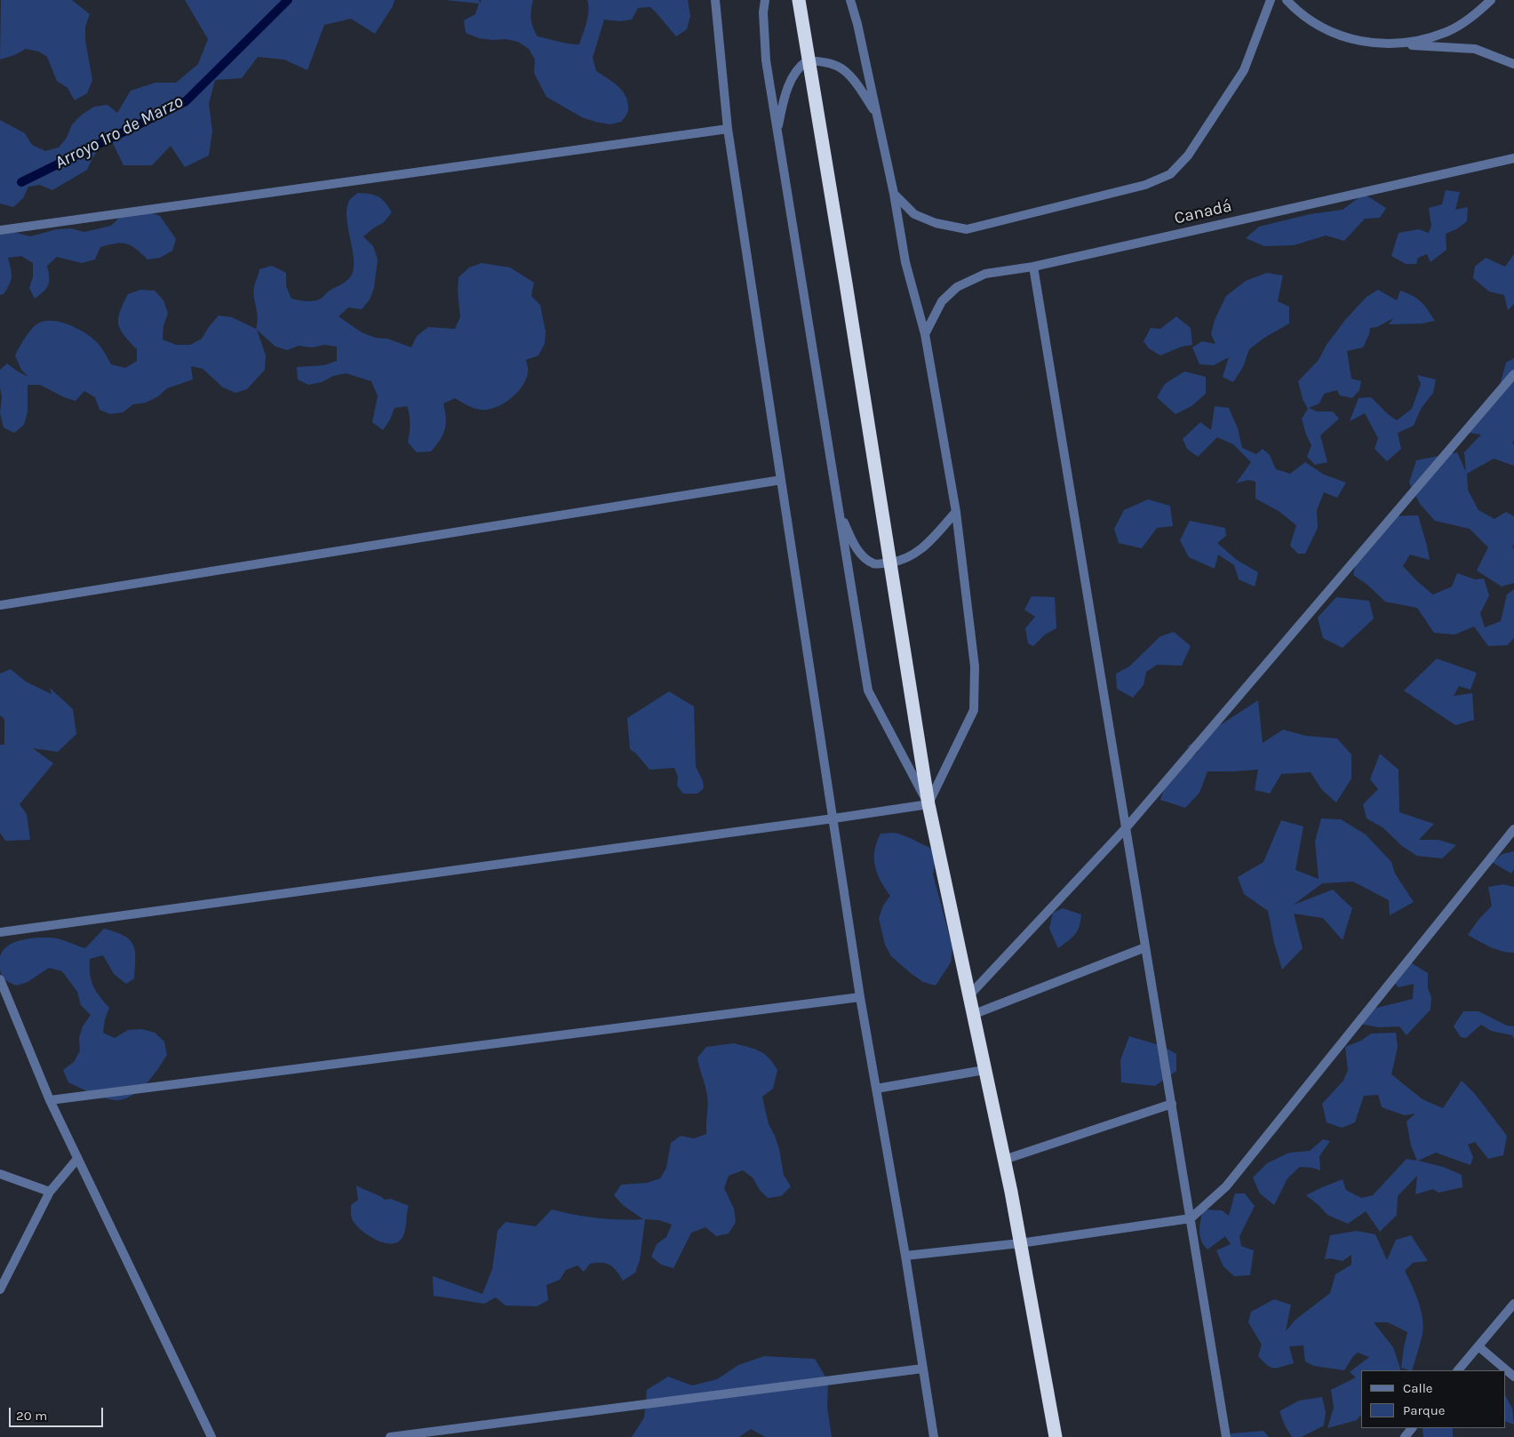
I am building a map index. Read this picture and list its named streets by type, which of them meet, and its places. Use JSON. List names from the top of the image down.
{
  "streets": {
    "street": ["Canadá"]
  },
  "water": ["Arroyo 1ro de Marzo"],
  "legend": ["Calle", "Parque"],
  "scale_bar": "20 m"
}
